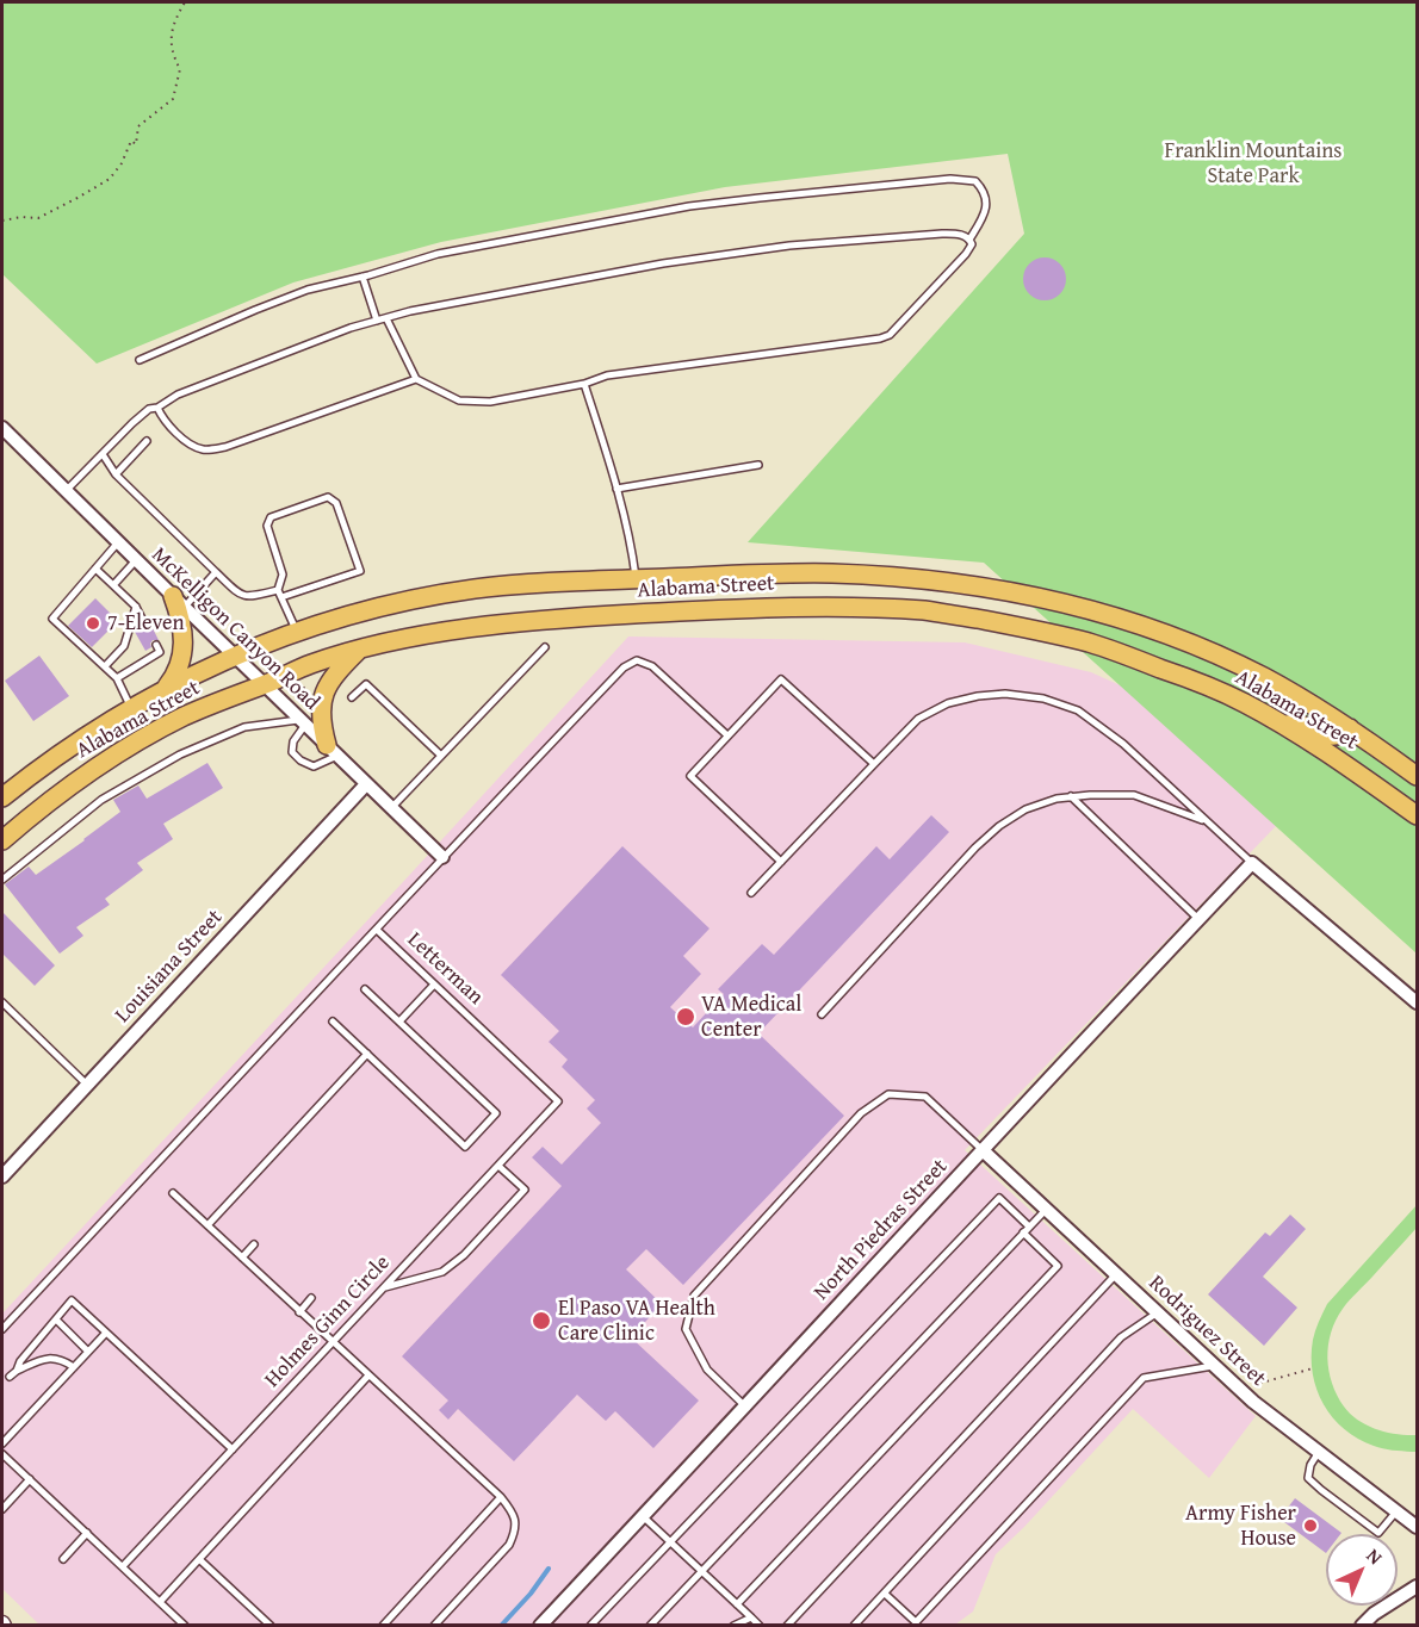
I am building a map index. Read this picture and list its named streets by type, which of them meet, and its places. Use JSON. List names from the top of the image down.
{
  "streets": {
    "main road": ["Alabama Street"],
    "street": [
      "McKelligon Canyon Road",
      "Louisiana Street",
      "North Piedras Street",
      "Rodriguez Street"
    ],
    "lane": ["Letterman", "Holmes Ginn Circle"]
  },
  "crossings": [
    ["Alabama Street", "McKelligon Canyon Road"],
    ["McKelligon Canyon Road", "Louisiana Street"],
    ["McKelligon Canyon Road", "Letterman"],
    ["Letterman", "Holmes Ginn Circle"],
    ["North Piedras Street", "Rodriguez Street"]
  ],
  "parks": ["Franklin Mountains State Park"],
  "places": [
    "7-Eleven",
    "VA Medical Center",
    "El Paso VA Health Care Clinic",
    "Army Fisher House"
  ],
  "north": "top right"
}
